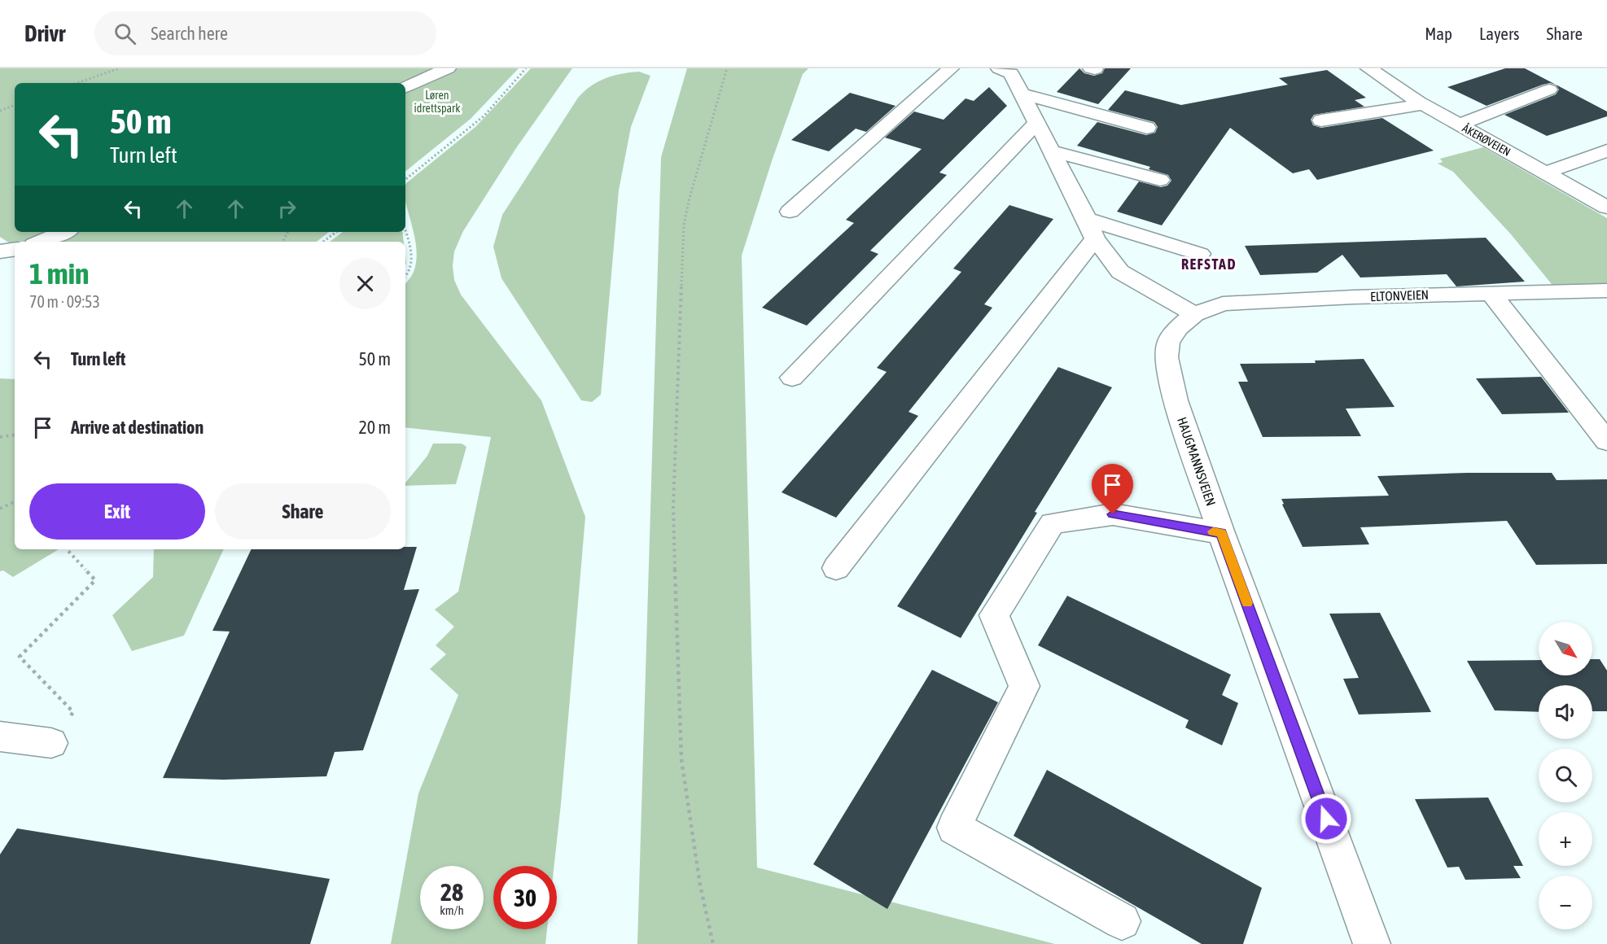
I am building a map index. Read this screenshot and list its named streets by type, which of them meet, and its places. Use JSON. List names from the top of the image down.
{
  "streets": {
    "street": ["ÅKERØVEIEN", "ELTONVEIEN", "HAUGMANNSVEIEN"]
  },
  "crossings": [
    ["ELTONVEIEN", "HAUGMANNSVEIEN"]
  ],
  "districts": ["REFSTAD"],
  "parks": ["Løren idrettspark"],
  "north": "bottom right",
  "page": {
    "header": "Drivr",
    "search": "Search here",
    "nav": ["Map", "Layers", "Share"],
    "turn": ["50 m", "Turn left"],
    "heading": ["1 min", "70 m · 09:53"],
    "list": [
      {
        "name": "Turn left",
        "value": "50 m"
      },
      {
        "name": "Arrive at destination",
        "value": "20 m"
      }
    ],
    "buttons": ["Exit", "Share"],
    "map_buttons": ["+", "−"],
    "speed": "28 km/h",
    "limit": "30"
  }
}
